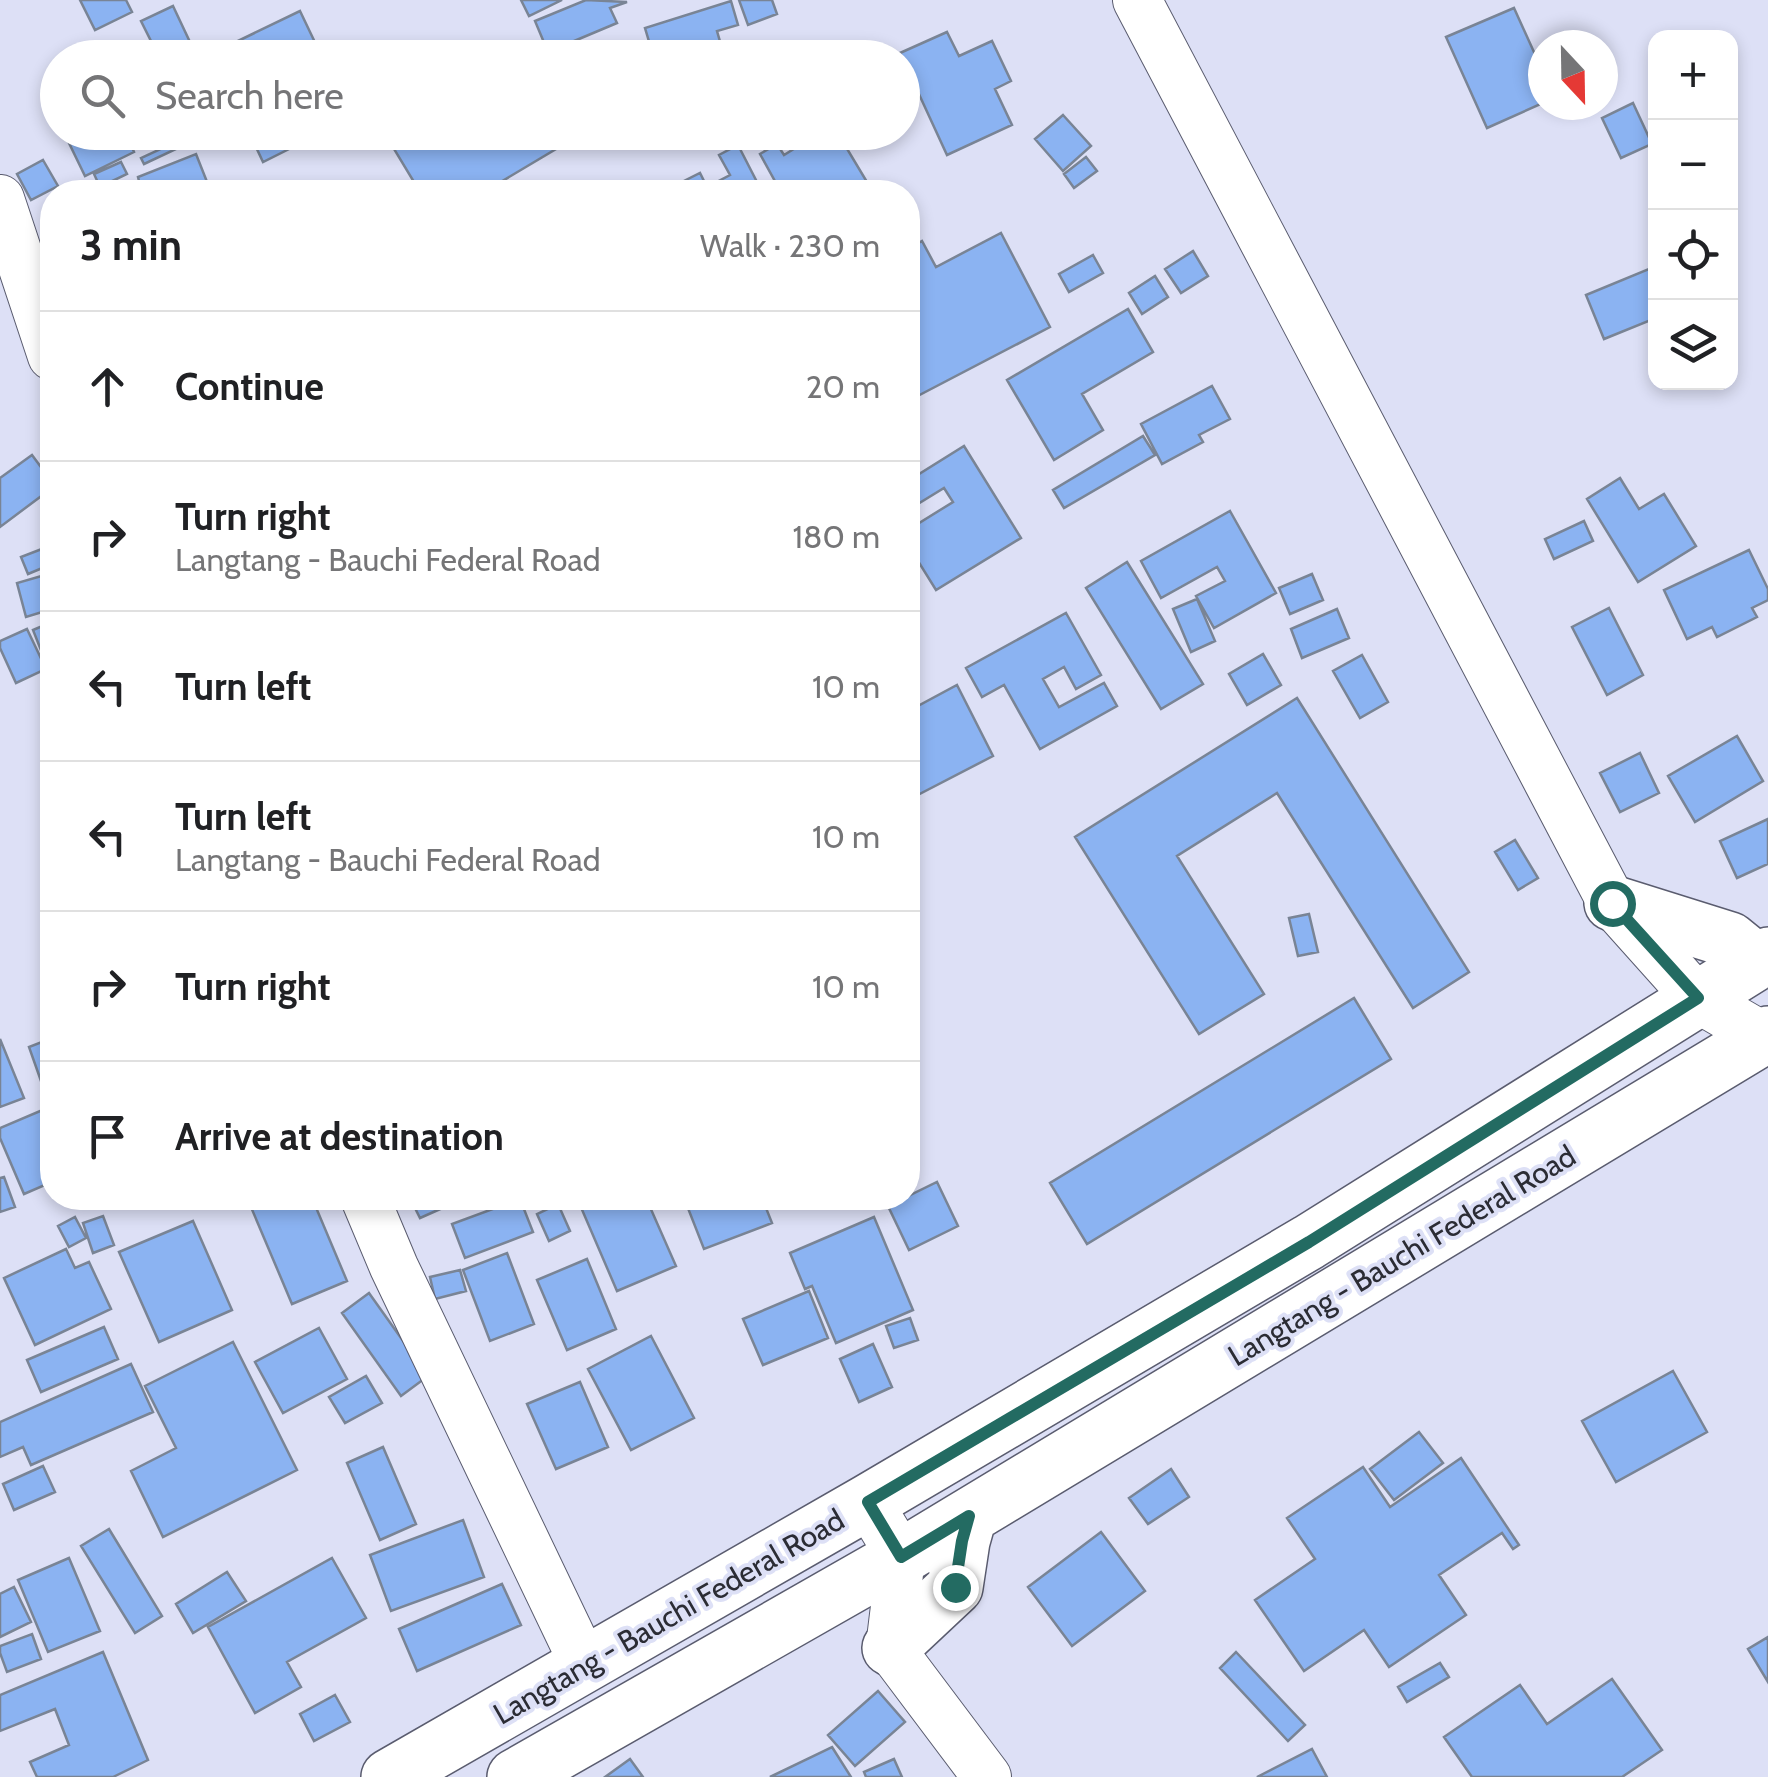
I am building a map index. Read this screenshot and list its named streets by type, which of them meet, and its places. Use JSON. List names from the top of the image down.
{
  "streets": {
    "main road": ["Langtang - Bauchi Federal Road"]
  },
  "north": "bottom",
  "page": {
    "map_buttons": ["+", "−"],
    "search": "Search here",
    "heading": ["3 min", "Walk · 230 m"],
    "list": [
      ["Continue", "20 m"],
      ["Turn right", "Langtang - Bauchi Federal Road", "180 m"],
      ["Turn left", "10 m"],
      ["Turn left", "Langtang - Bauchi Federal Road", "10 m"],
      ["Turn right", "10 m"],
      "Arrive at destination"
    ]
  }
}
